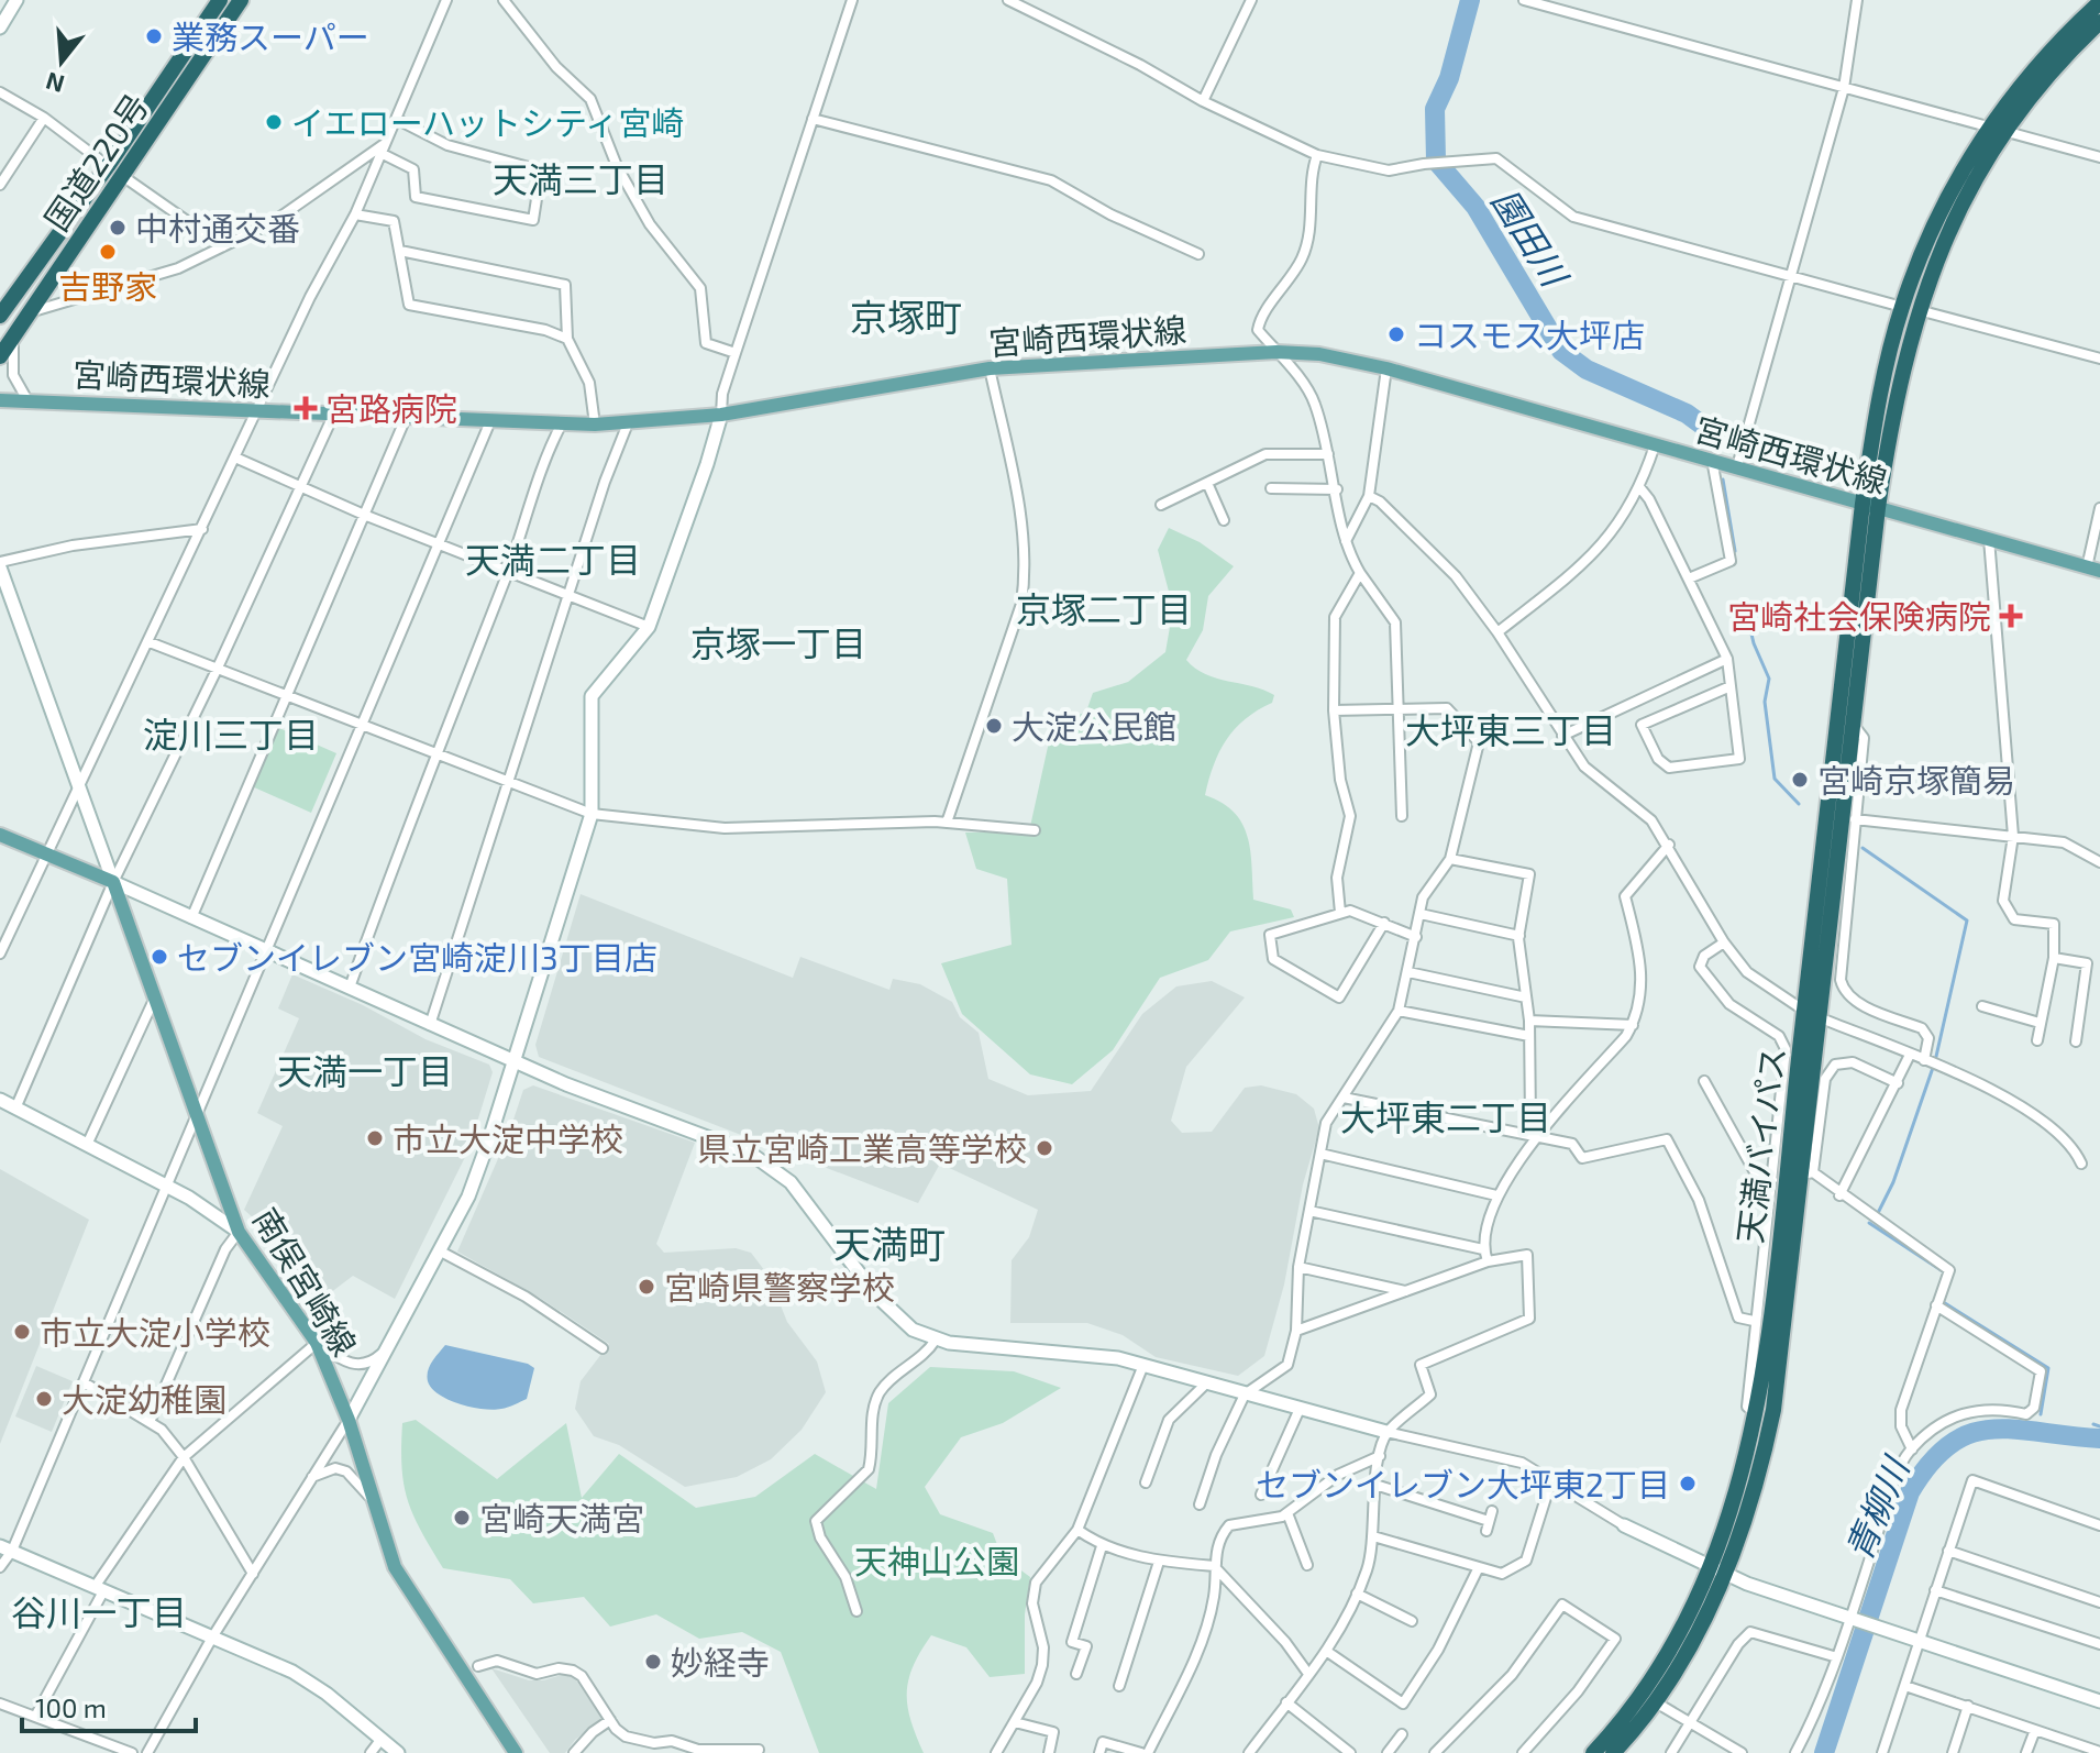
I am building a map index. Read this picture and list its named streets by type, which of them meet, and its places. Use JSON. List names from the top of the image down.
{
  "streets": {
    "highway": ["国道220号", "天満バイパス"],
    "main road": ["宮崎西環状線", "南俣宮崎線"]
  },
  "crossings": [
    ["宮崎西環状線", "天満バイパス"]
  ],
  "districts": [
    "天満三丁目",
    "京塚町",
    "天満二丁目",
    "京塚二丁目",
    "京塚一丁目",
    "大坪東三丁目",
    "淀川三丁目",
    "天満一丁目",
    "大坪東二丁目",
    "天満町",
    "谷川一丁目"
  ],
  "water": ["園田川", "青柳川"],
  "parks": ["天神山公園"],
  "places": {
    "other": [
      "業務スーパー",
      "イエローハットシティ宮崎",
      "中村通交番",
      "吉野家",
      "コスモス大坪店",
      "大淀公民館",
      "宮崎京塚簡易",
      "セブンイレブン宮崎淀川3丁目店",
      "市立大淀中学校",
      "県立宮崎工業高等学校",
      "宮崎県警察学校",
      "市立大淀小学校",
      "大淀幼稚園",
      "セブンイレブン大坪東2丁目",
      "宮崎天満宮",
      "妙経寺"
    ],
    "health": ["宮路病院", "宮崎社会保険病院"]
  },
  "scale_bar": "100 m",
  "north": "bottom"
}
